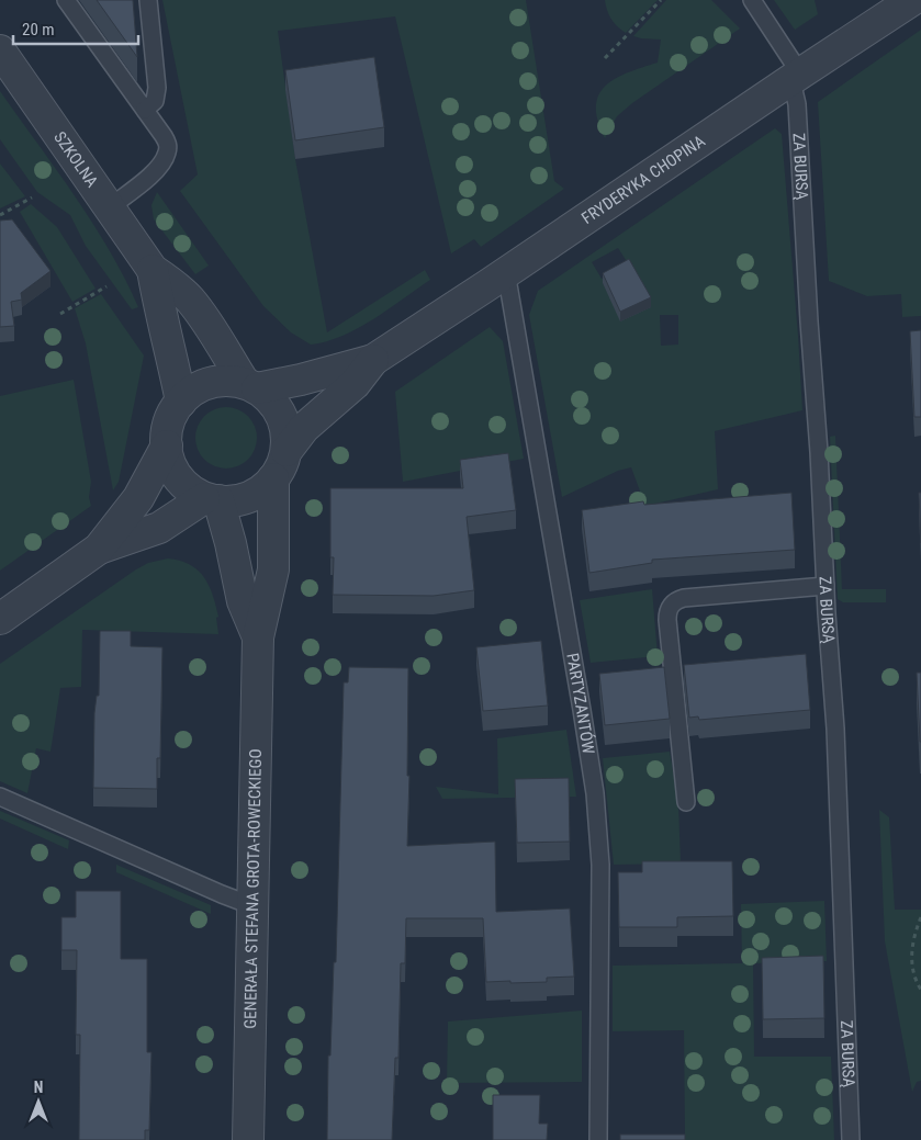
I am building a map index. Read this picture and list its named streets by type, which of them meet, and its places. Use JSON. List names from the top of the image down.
{
  "streets": {
    "street": ["SZKOLNA", "FRYDERYKA CHOPINA", "GENERAŁA STEFANA GROTA-ROWECKIEGO"],
    "lane": ["ZA BURSĄ", "PARTYZANTÓW"]
  },
  "crossings": [
    ["ZA BURSĄ", "FRYDERYKA CHOPINA"],
    ["FRYDERYKA CHOPINA", "PARTYZANTÓW"]
  ],
  "scale_bar": "20 m",
  "north": "top"
}
